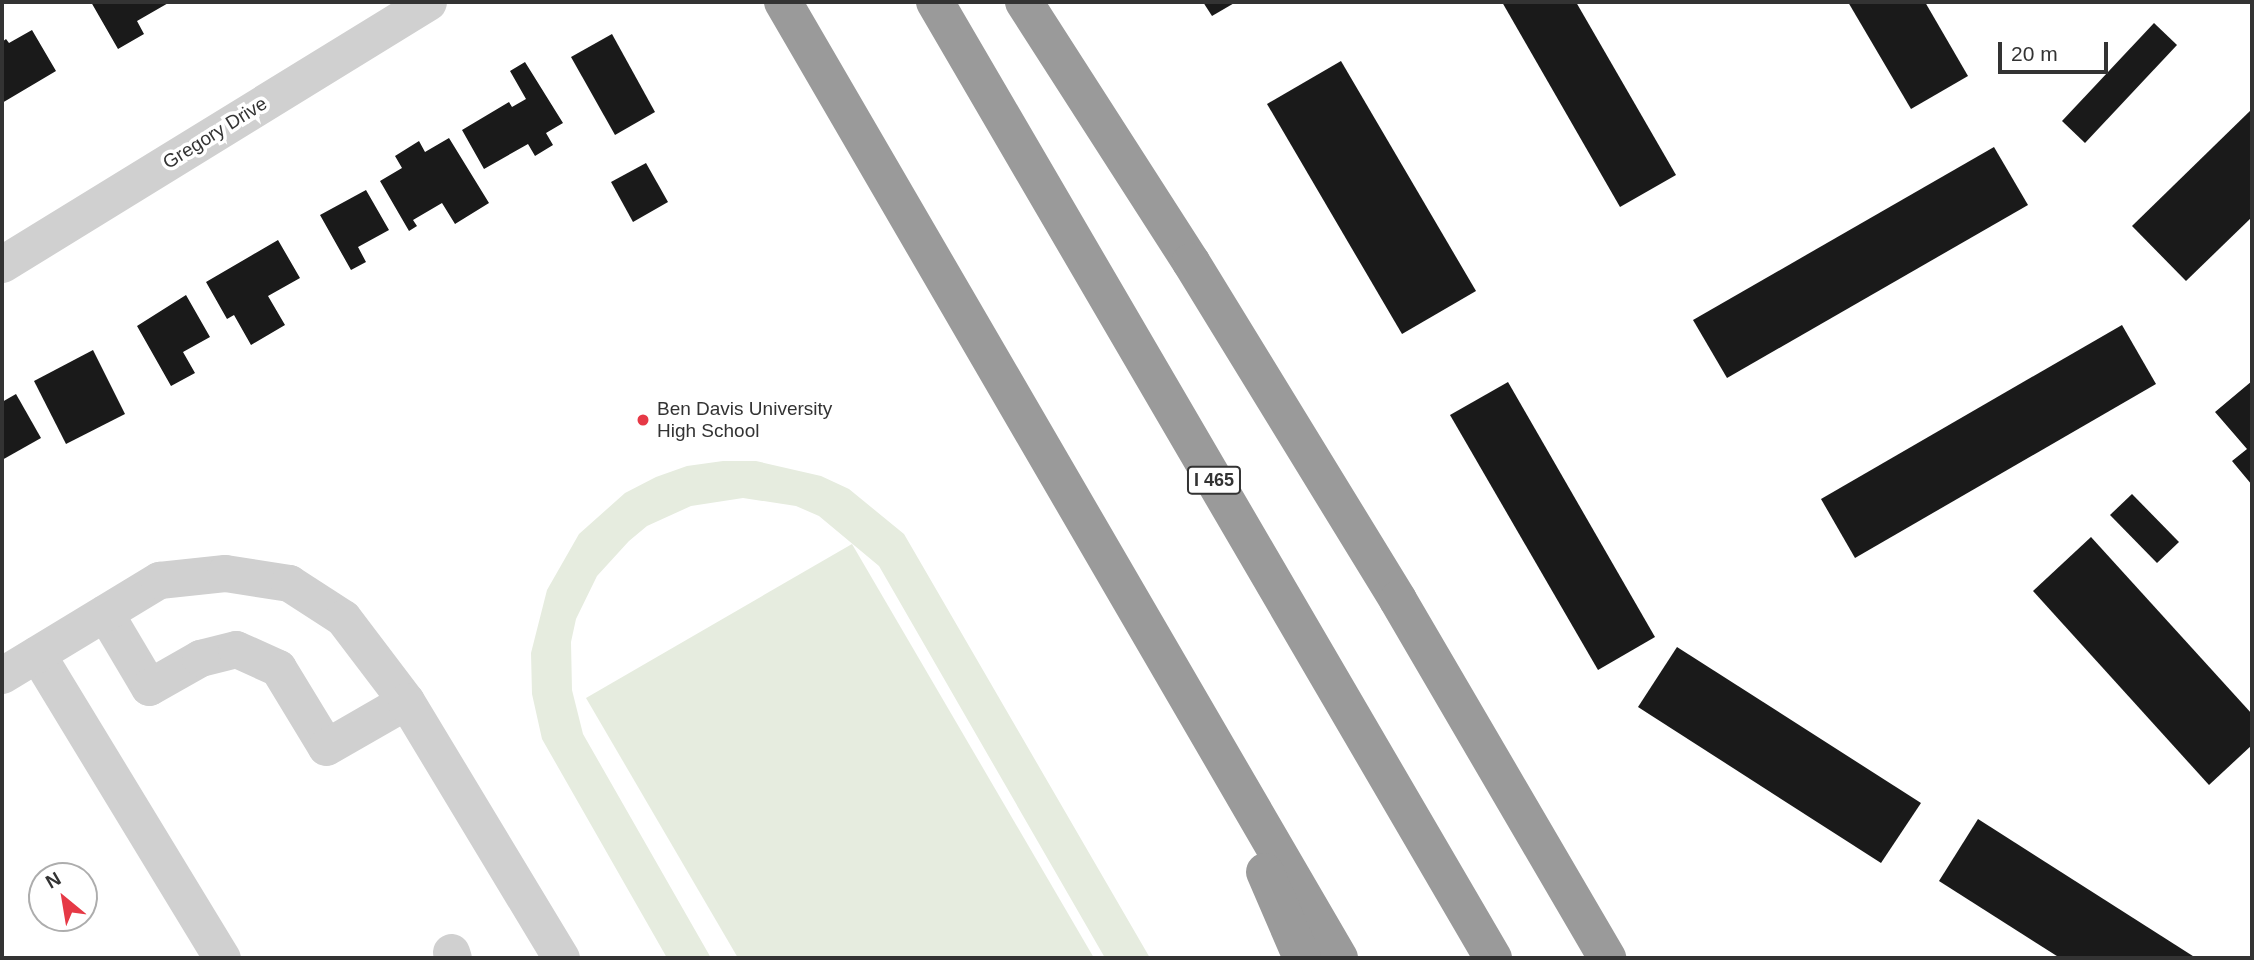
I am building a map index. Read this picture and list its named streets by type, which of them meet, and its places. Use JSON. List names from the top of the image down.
{
  "streets": {
    "highway": ["I 465"],
    "street": ["Gregory Drive"]
  },
  "places": ["Ben Davis University High School"],
  "scale_bar": "20 m",
  "north": "top left"
}
